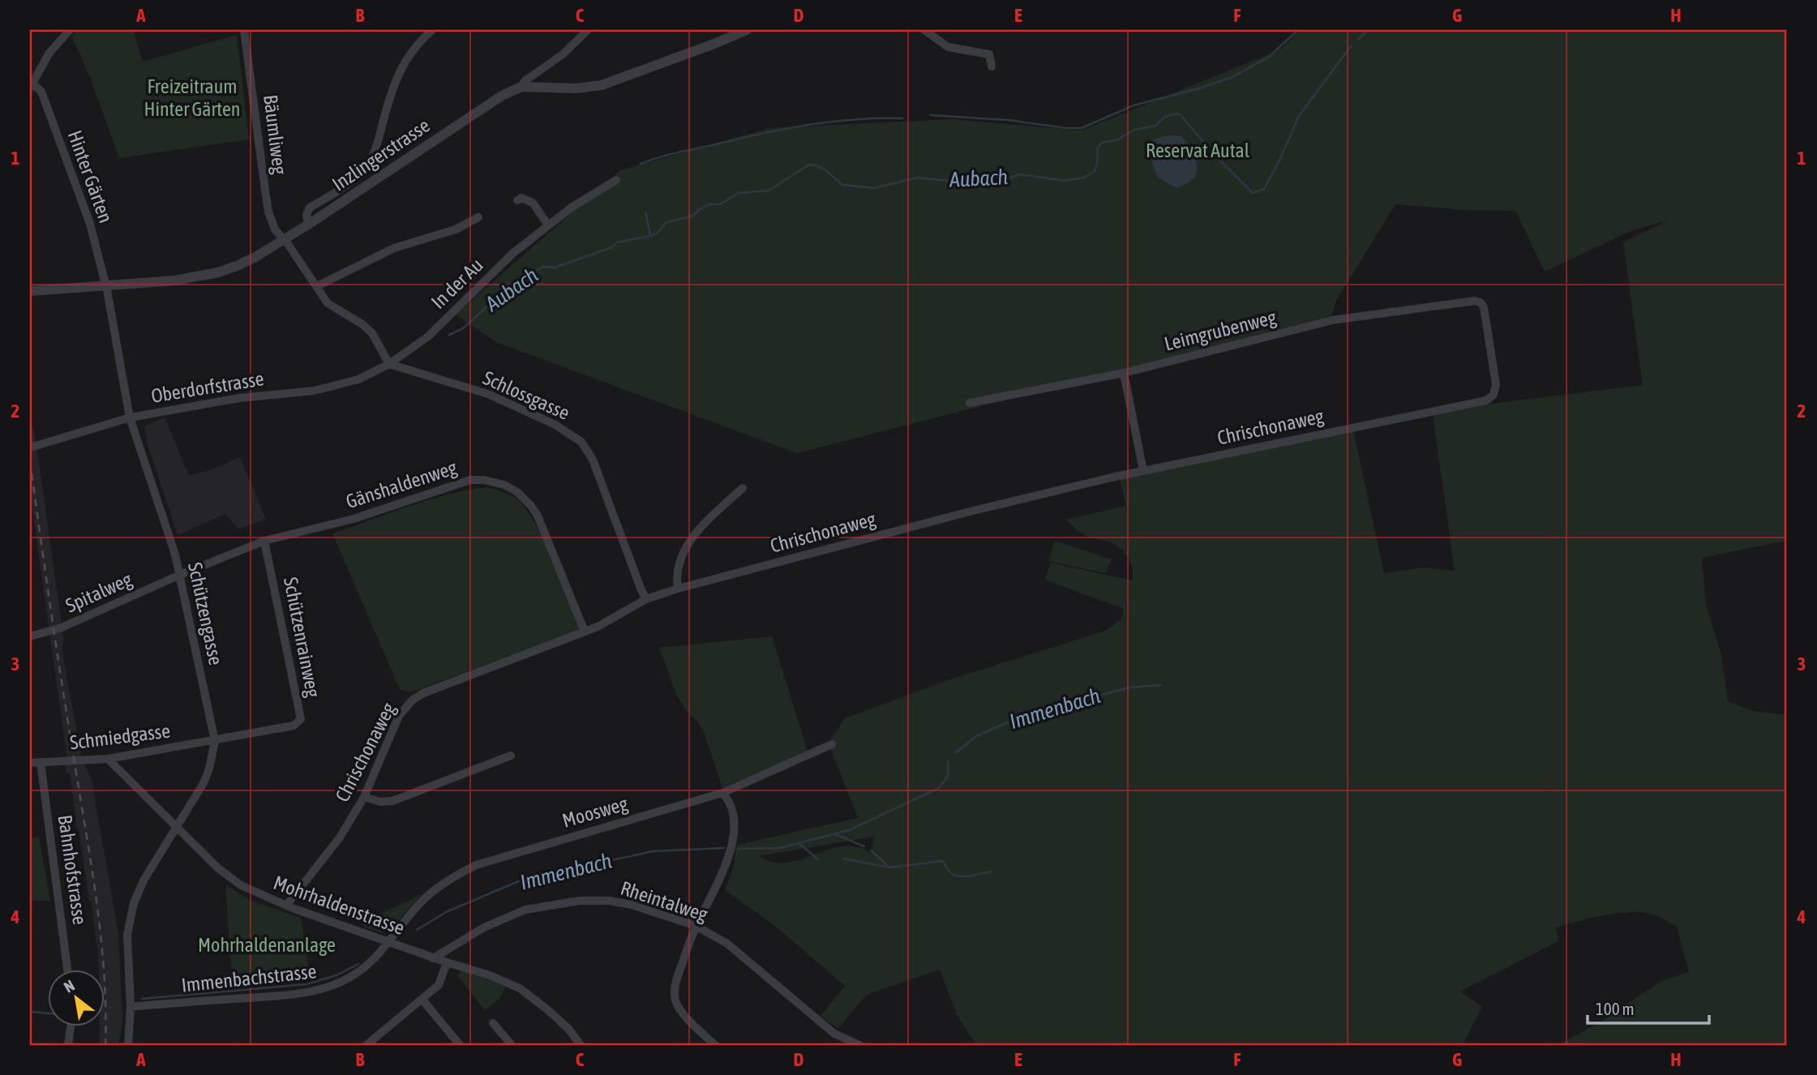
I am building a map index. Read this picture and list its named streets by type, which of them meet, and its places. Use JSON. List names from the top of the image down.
{
  "streets": {
    "street": [
      "Bäumliweg",
      "Inzlingerstrasse",
      "Hinter Gärten",
      "In der Au",
      "Leimgrubenweg",
      "Oberdorfstrasse",
      "Schlossgasse",
      "Chrischonaweg",
      "Gänshaldenweg",
      "Spitalweg",
      "Schützengasse",
      "Schützenrainweg",
      "Schmiedgasse",
      "Moosweg",
      "Bahnhofstrasse",
      "Rheintalweg",
      "Mohrhaldenstrasse",
      "Immenbachstrasse"
    ]
  },
  "crossings": [
    ["Bäumliweg", "Inzlingerstrasse"],
    ["Bäumliweg", "In der Au"],
    ["Bäumliweg", "Oberdorfstrasse"],
    ["Bäumliweg", "Schlossgasse"],
    ["Inzlingerstrasse", "Hinter Gärten"],
    ["Inzlingerstrasse", "Schützengasse"],
    ["Hinter Gärten", "Schützengasse"],
    ["In der Au", "Oberdorfstrasse"],
    ["In der Au", "Schlossgasse"],
    ["Leimgrubenweg", "Chrischonaweg"],
    ["Oberdorfstrasse", "Schlossgasse"],
    ["Oberdorfstrasse", "Schützengasse"],
    ["Schlossgasse", "Chrischonaweg"],
    ["Chrischonaweg", "Gänshaldenweg"],
    ["Chrischonaweg", "Mohrhaldenstrasse"],
    ["Gänshaldenweg", "Spitalweg"],
    ["Gänshaldenweg", "Schützengasse"],
    ["Gänshaldenweg", "Schützenrainweg"],
    ["Spitalweg", "Schützengasse"],
    ["Schützengasse", "Schützenrainweg"],
    ["Schützengasse", "Schmiedgasse"],
    ["Schützengasse", "Mohrhaldenstrasse"],
    ["Schützengasse", "Immenbachstrasse"],
    ["Schützenrainweg", "Schmiedgasse"],
    ["Schmiedgasse", "Bahnhofstrasse"],
    ["Schmiedgasse", "Mohrhaldenstrasse"],
    ["Moosweg", "Mohrhaldenstrasse"],
    ["Moosweg", "Immenbachstrasse"],
    ["Rheintalweg", "Mohrhaldenstrasse"],
    ["Mohrhaldenstrasse", "Immenbachstrasse"]
  ],
  "water": ["Aubach", "Immenbach"],
  "parks": ["Freizeitraum Hinter Gärten", "Reservat Autal", "Mohrhaldenanlage"],
  "scale_bar": "100 m",
  "north": "top left",
  "grid": {
    "columns": [
      "A",
      "B",
      "C",
      "D",
      "E",
      "F",
      "G",
      "H"
    ],
    "rows": [
      "1",
      "2",
      "3",
      "4"
    ]
  }
}
